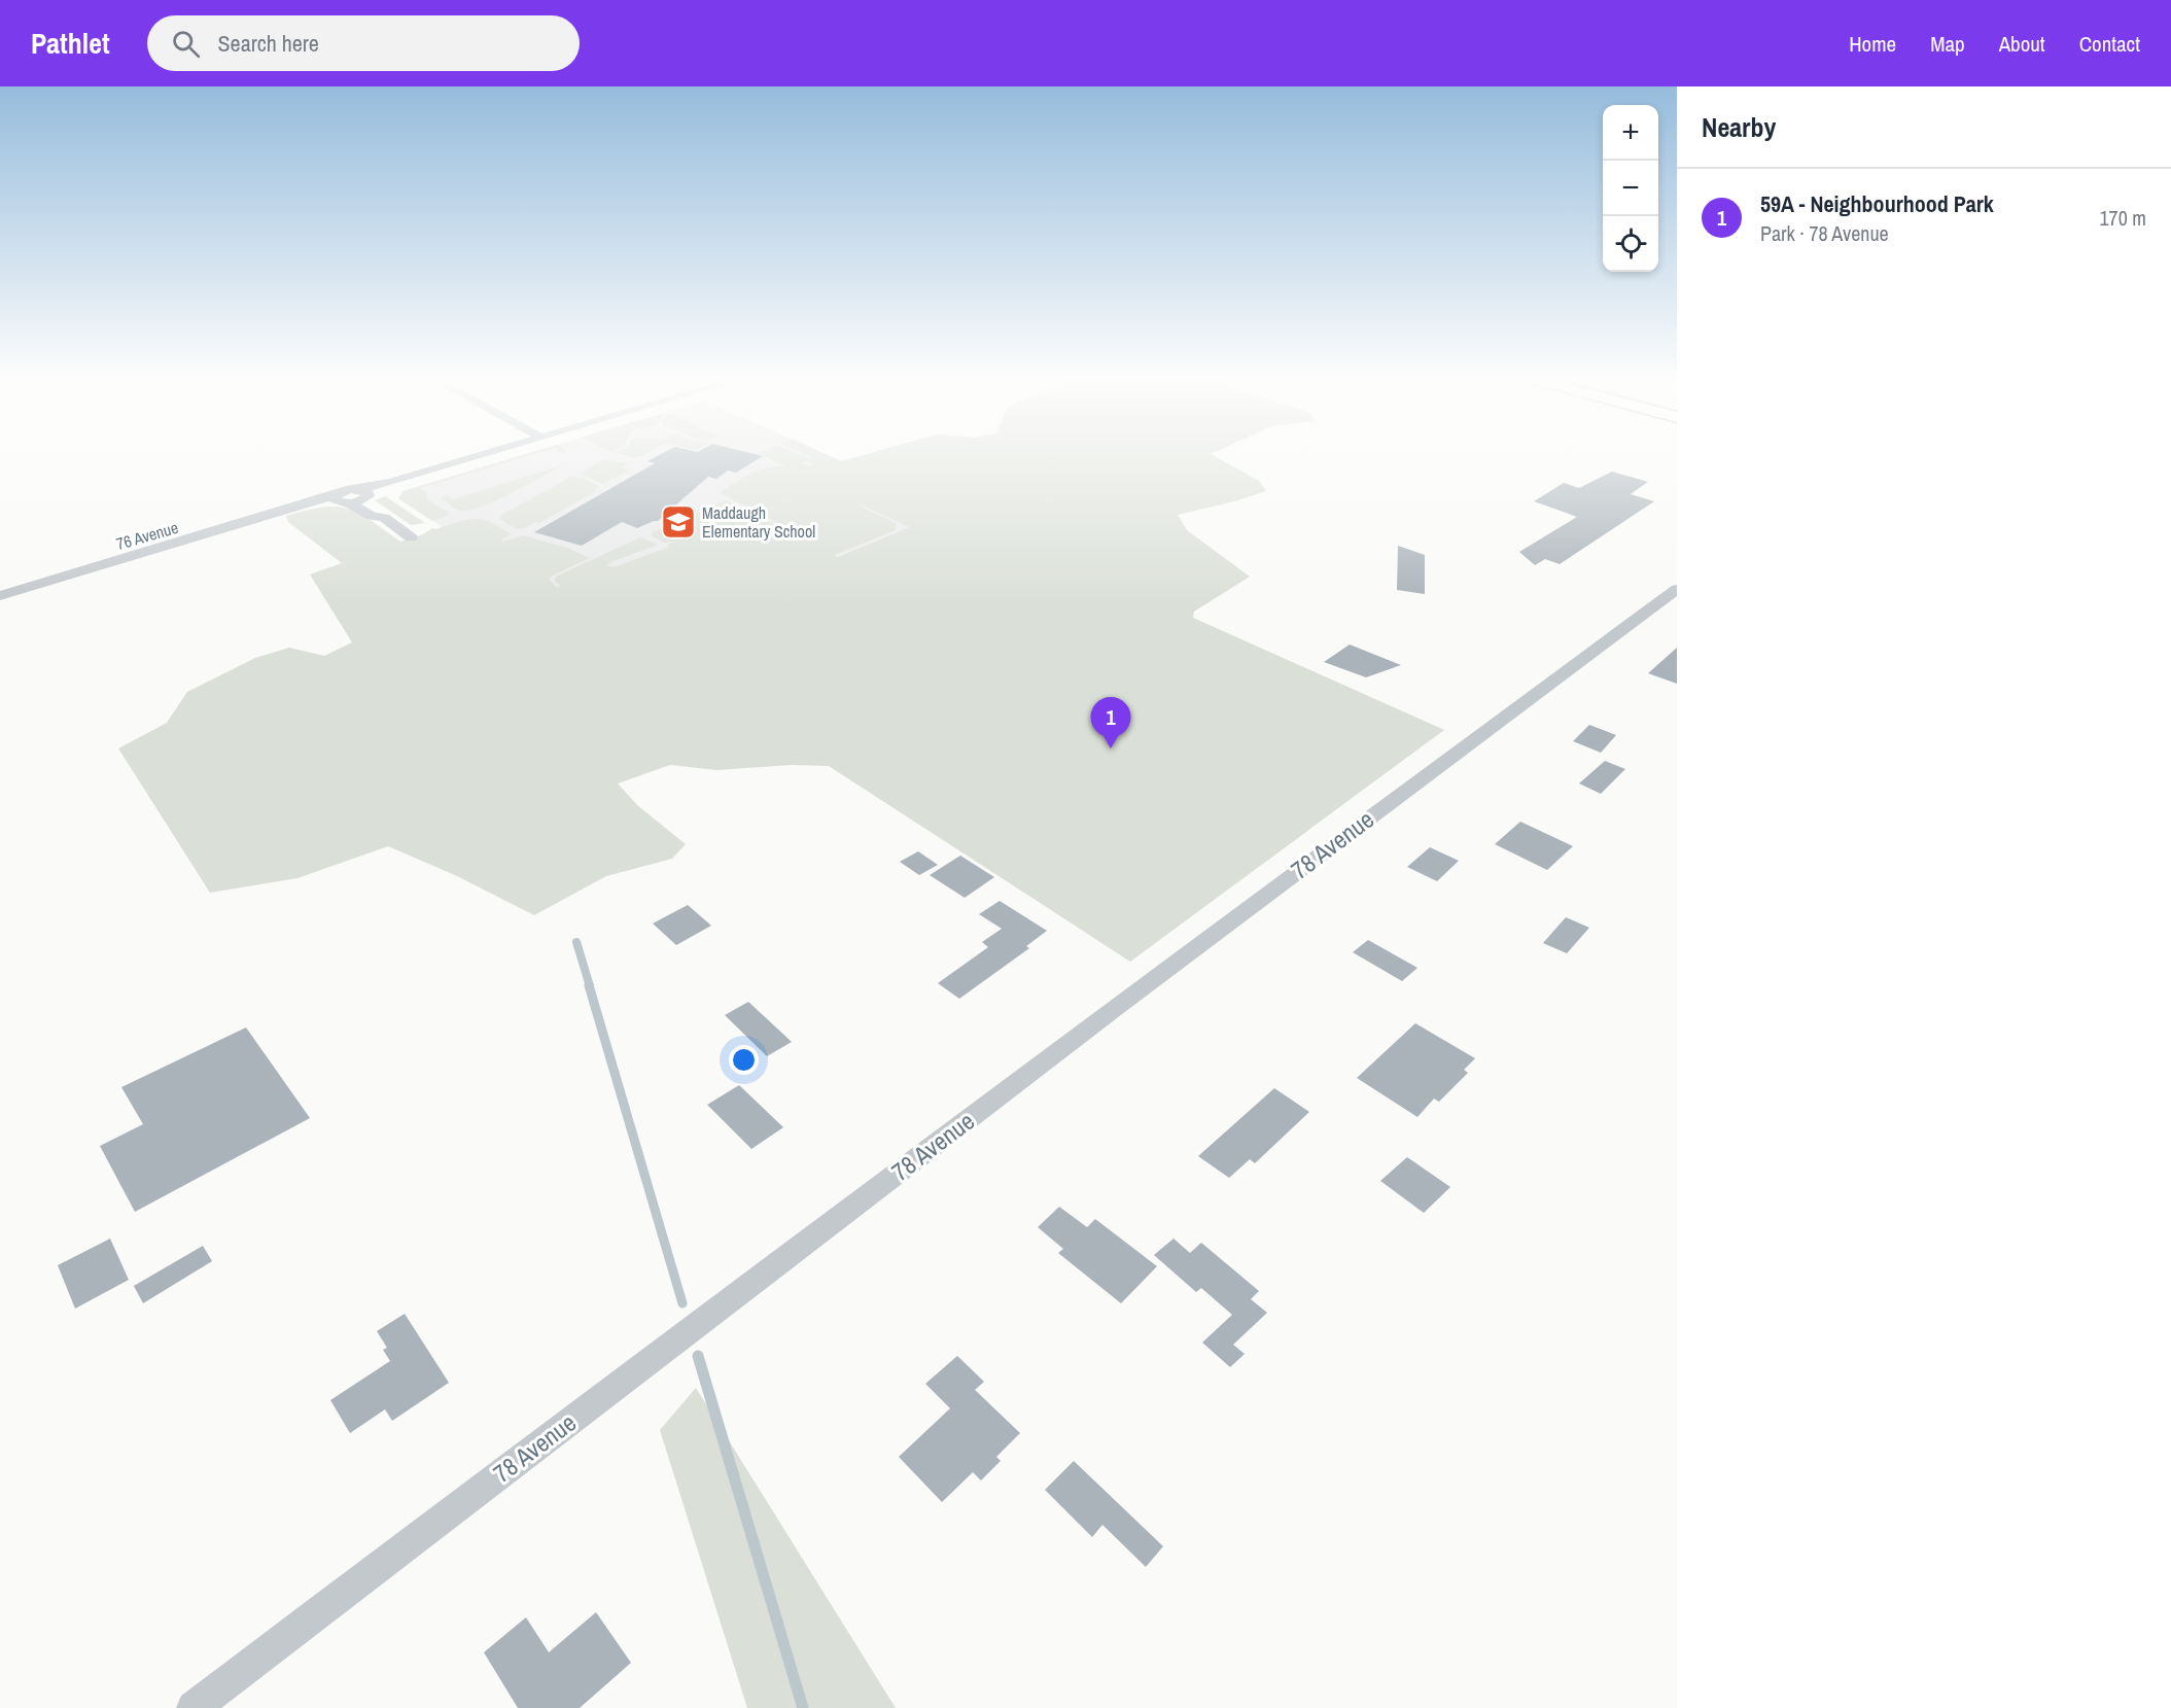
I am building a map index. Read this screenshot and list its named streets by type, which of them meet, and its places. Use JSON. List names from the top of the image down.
{
  "streets": {
    "street": ["76 Avenue", "78 Avenue"]
  },
  "places": {
    "school or university": ["Maddaugh Elementary School"]
  },
  "page": {
    "header": "Pathlet",
    "search": "Search here",
    "nav": [
      "Home",
      "Map",
      "About",
      "Contact"
    ],
    "heading": "Nearby",
    "map_buttons": ["+", "−"],
    "list": [
      {
        "mark": "1",
        "name": "59A - Neighbourhood Park",
        "note": "Park · 78 Avenue",
        "value": "170 m"
      }
    ],
    "pins": "1"
  }
}
